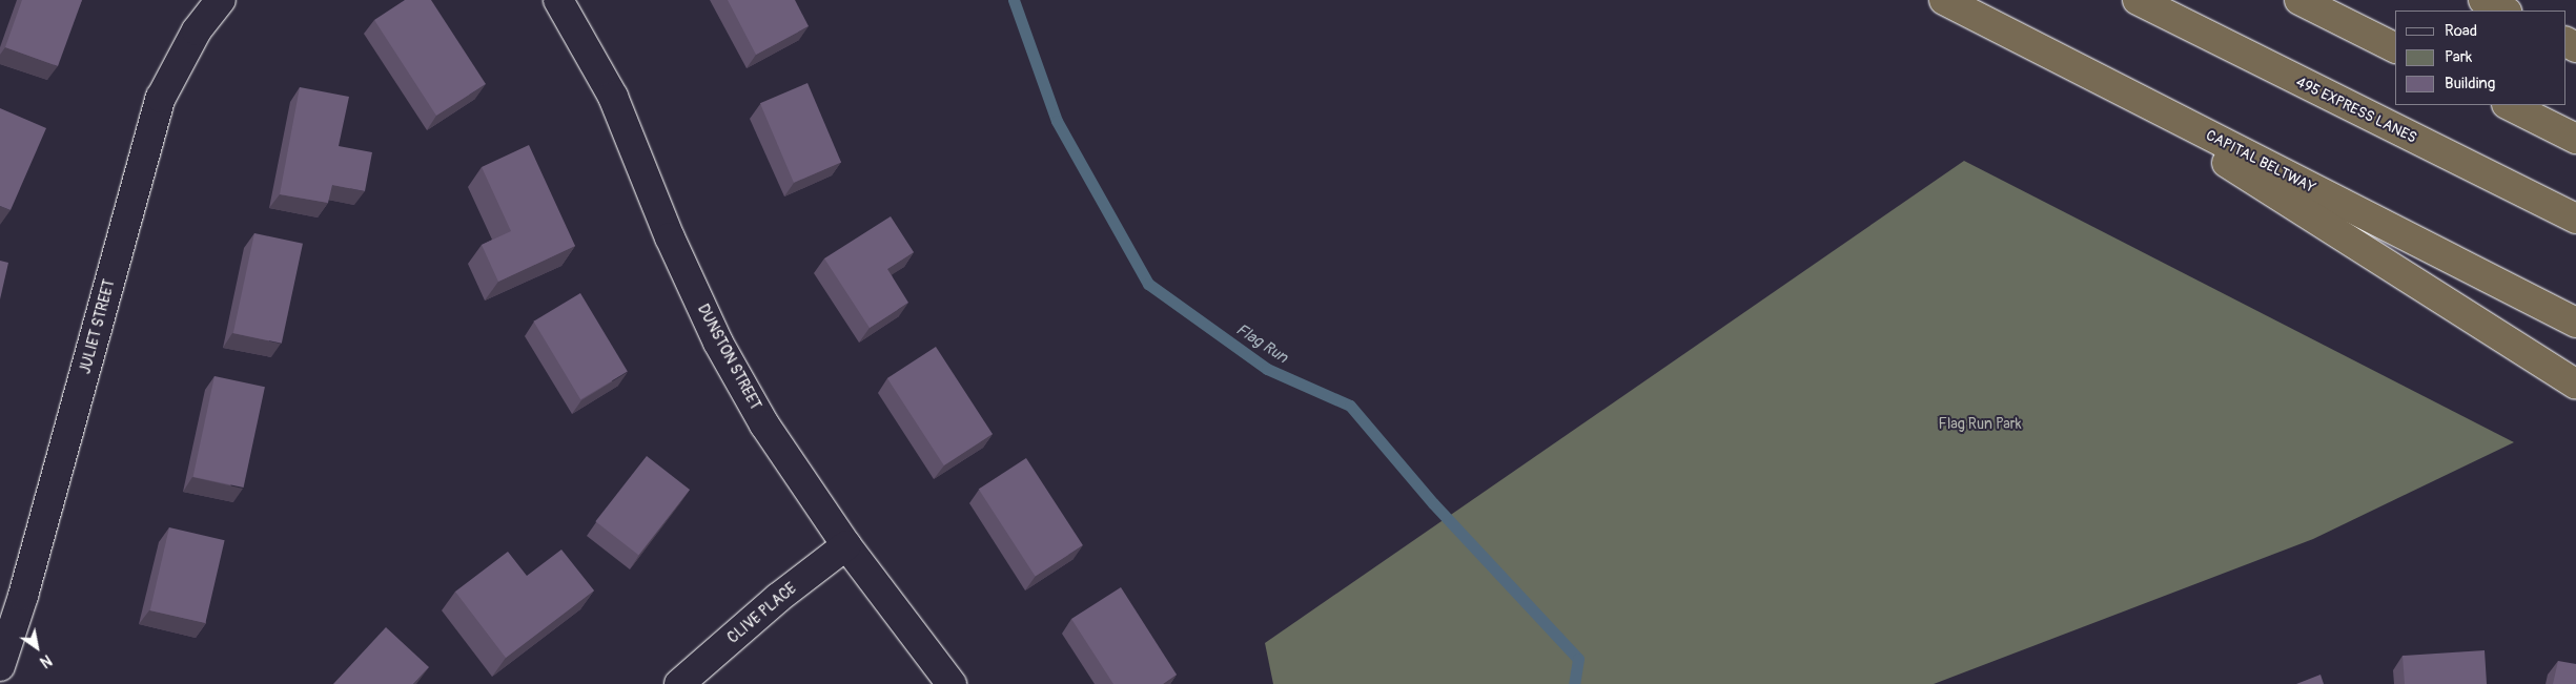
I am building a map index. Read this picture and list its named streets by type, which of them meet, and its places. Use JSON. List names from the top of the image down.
{
  "streets": {
    "highway": ["495 EXPRESS LANES", "CAPITAL BELTWAY"],
    "street": ["JULIET STREET", "DUNSTON STREET", "CLIVE PLACE"]
  },
  "crossings": [
    ["DUNSTON STREET", "CLIVE PLACE"]
  ],
  "water": ["Flag Run"],
  "parks": ["Flag Run Park"],
  "legend": ["Road", "Park", "Building"],
  "north": "bottom right"
}
